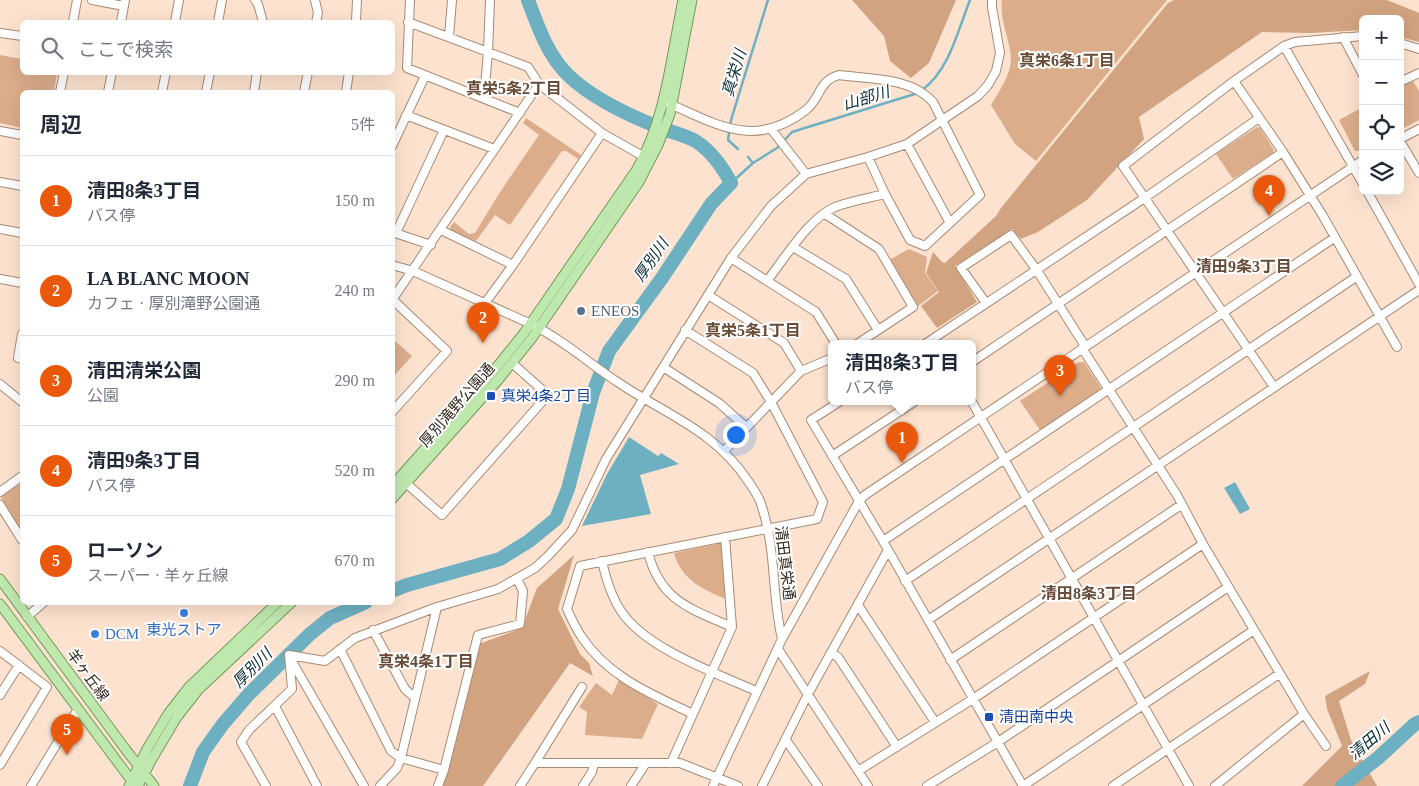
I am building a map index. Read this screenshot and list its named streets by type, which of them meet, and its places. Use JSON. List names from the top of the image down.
{
  "streets": {
    "main road": ["厚別滝野公園通", "羊ヶ丘線"],
    "street": ["清田真栄通"]
  },
  "crossings": [
    ["厚別滝野公園通", "清田真栄通"]
  ],
  "districts": [
    "真栄6条1丁目",
    "真栄5条2丁目",
    "清田9条3丁目",
    "真栄5条1丁目",
    "清田8条3丁目",
    "真栄4条1丁目"
  ],
  "water": [
    "真栄川",
    "山部川",
    "厚別川",
    "清田川"
  ],
  "places": {
    "other": ["ENEOS", "東光ストア", "DCM"],
    "transit": ["真栄4条2丁目", "清田南中央"]
  },
  "page": {
    "map_buttons": ["+", "−"],
    "search": "ここで検索",
    "heading": ["周辺", "5件"],
    "list": [
      {
        "mark": "1",
        "name": "清田8条3丁目",
        "note": "バス停",
        "value": "150 m"
      },
      {
        "mark": "2",
        "name": "LA BLANC MOON",
        "note": "カフェ · 厚別滝野公園通",
        "value": "240 m"
      },
      {
        "mark": "3",
        "name": "清田清栄公園",
        "note": "公園",
        "value": "290 m"
      },
      {
        "mark": "4",
        "name": "清田9条3丁目",
        "note": "バス停",
        "value": "520 m"
      },
      {
        "mark": "5",
        "name": "ローソン",
        "note": "スーパー · 羊ヶ丘線",
        "value": "670 m"
      }
    ],
    "pins": [
      "4",
      "2",
      "3",
      "1",
      "5"
    ],
    "popup": ["清田8条3丁目", "バス停"]
  }
}
